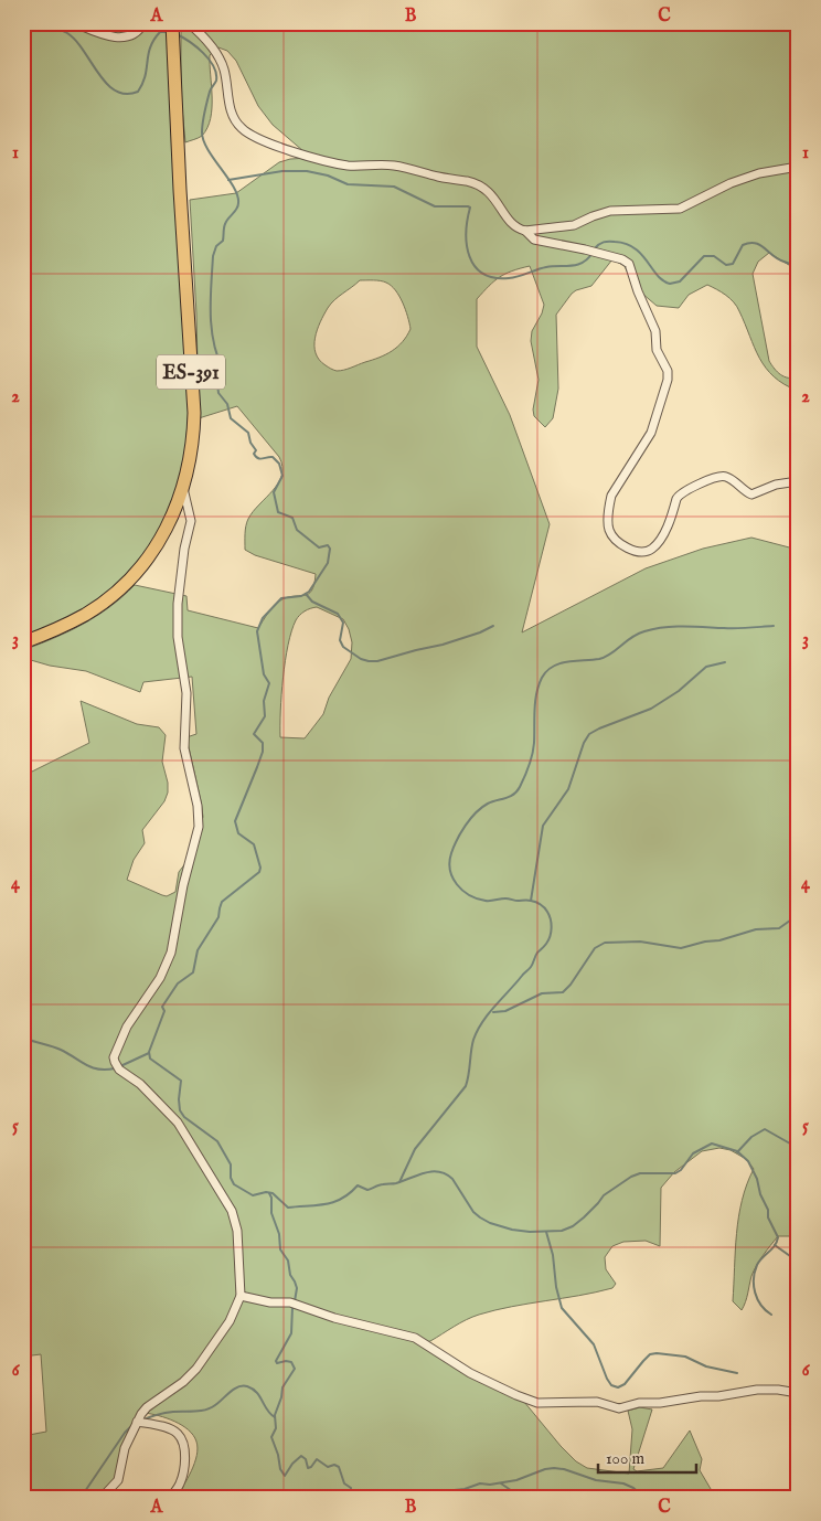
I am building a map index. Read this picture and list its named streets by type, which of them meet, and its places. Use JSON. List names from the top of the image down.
{
  "streets": {
    "main road": ["ES-391"]
  },
  "scale_bar": "100 m",
  "grid": {
    "columns": ["A", "B", "C"],
    "rows": [
      "1",
      "2",
      "3",
      "4",
      "5",
      "6"
    ]
  }
}
